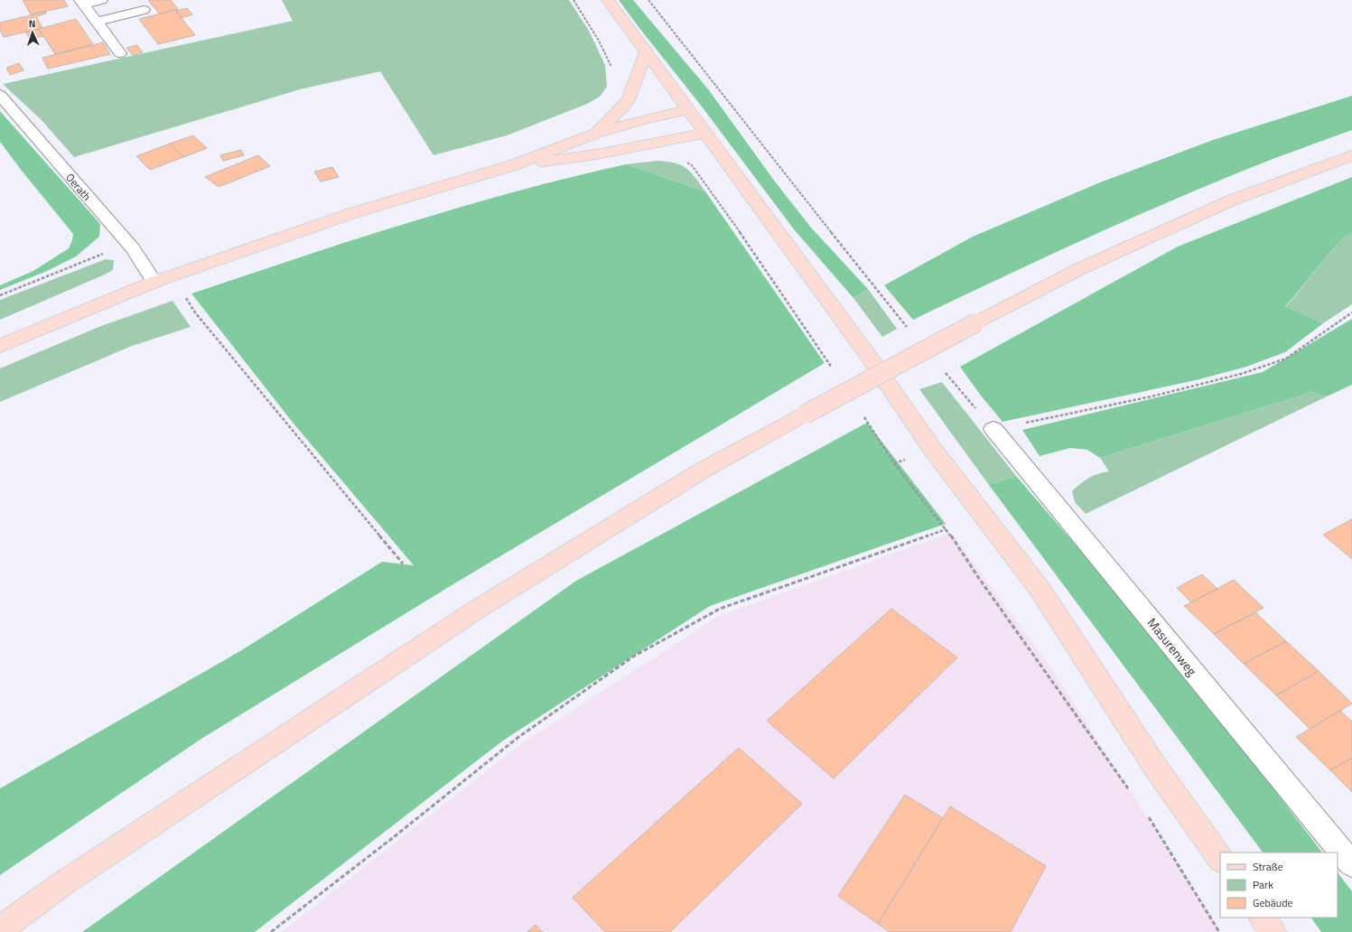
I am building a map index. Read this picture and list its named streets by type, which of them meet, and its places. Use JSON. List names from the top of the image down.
{
  "streets": {
    "street": ["Oerath", "Masurenweg"]
  },
  "legend": ["Straße", "Park", "Gebäude"],
  "north": "top"
}
